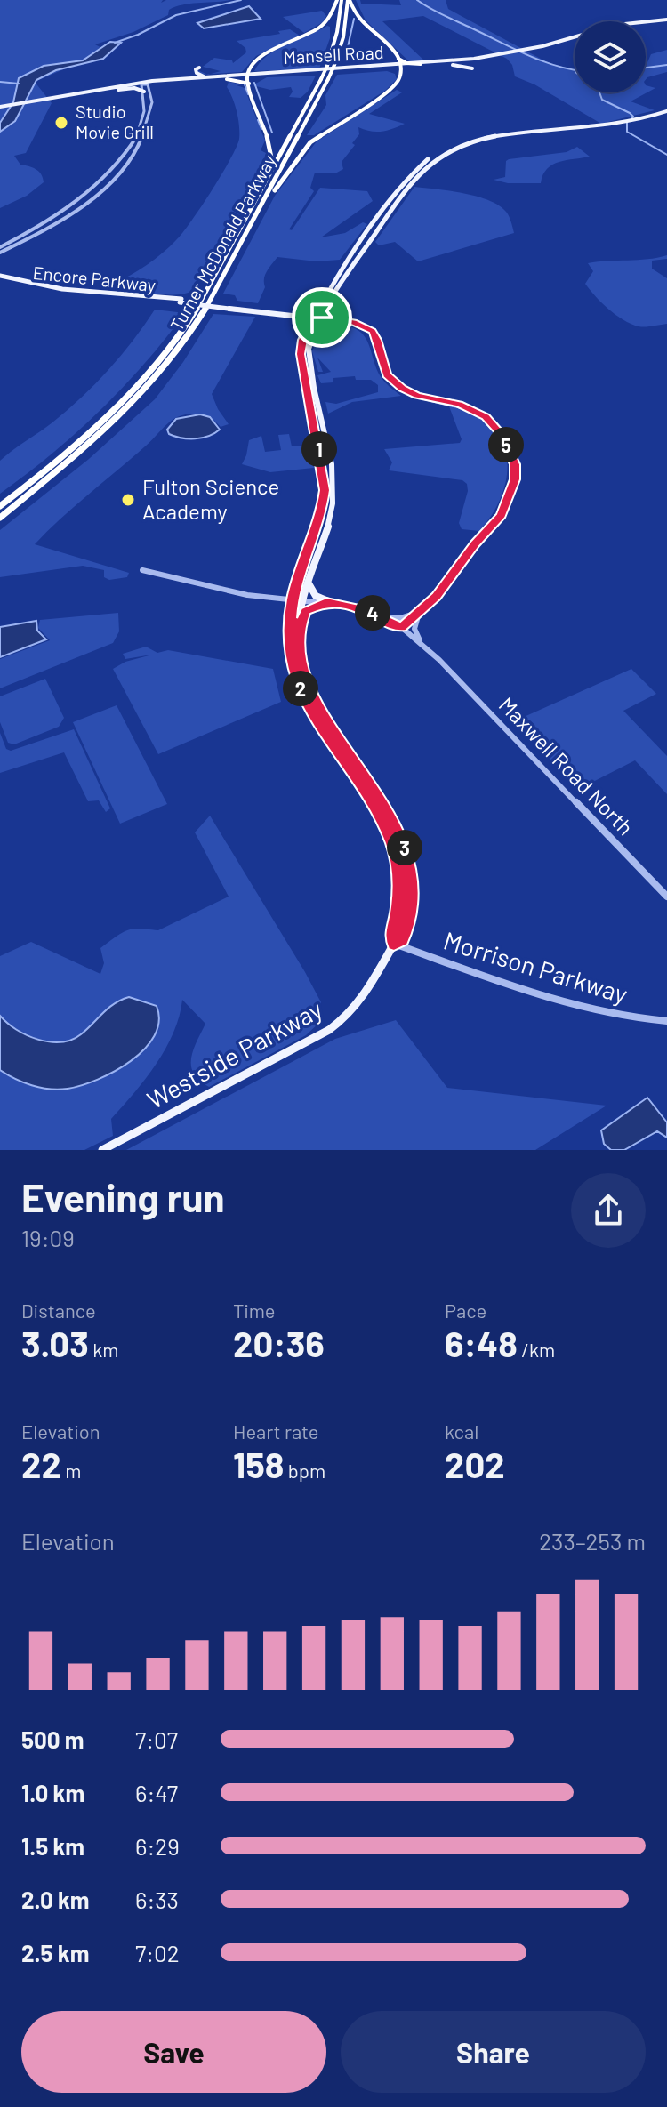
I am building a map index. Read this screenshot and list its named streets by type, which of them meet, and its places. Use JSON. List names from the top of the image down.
{
  "streets": {
    "highway": ["Turner McDonald Parkway"],
    "main road": ["Mansell Road", "Encore Parkway", "Westside Parkway"],
    "street": ["Maxwell Road North", "Morrison Parkway"]
  },
  "crossings": [
    ["Encore Parkway", "Maxwell Road North"],
    ["Encore Parkway", "Westside Parkway"],
    ["Maxwell Road North", "Westside Parkway"],
    ["Morrison Parkway", "Westside Parkway"]
  ],
  "places": ["Studio Movie Grill", "Fulton Science Academy"],
  "page": {
    "pins": [
      "5",
      "1",
      "4",
      "2",
      "3"
    ],
    "heading": ["Evening run", "19:09"],
    "stats": [
      ["Distance", "3.03 km"],
      ["Time", "20:36"],
      ["Pace", "6:48 /km"],
      ["Elevation", "22 m"],
      ["Heart rate", "158 bpm"],
      ["kcal", "202"]
    ],
    "chart": ["Elevation", "233–253 m"],
    "list": [
      {
        "name": "500 m",
        "note": "7:07"
      },
      {
        "name": "1.0 km",
        "note": "6:47"
      },
      {
        "name": "1.5 km",
        "note": "6:29"
      },
      {
        "name": "2.0 km",
        "note": "6:33"
      },
      {
        "name": "2.5 km",
        "note": "7:02"
      }
    ],
    "buttons": ["Save", "Share"]
  }
}
